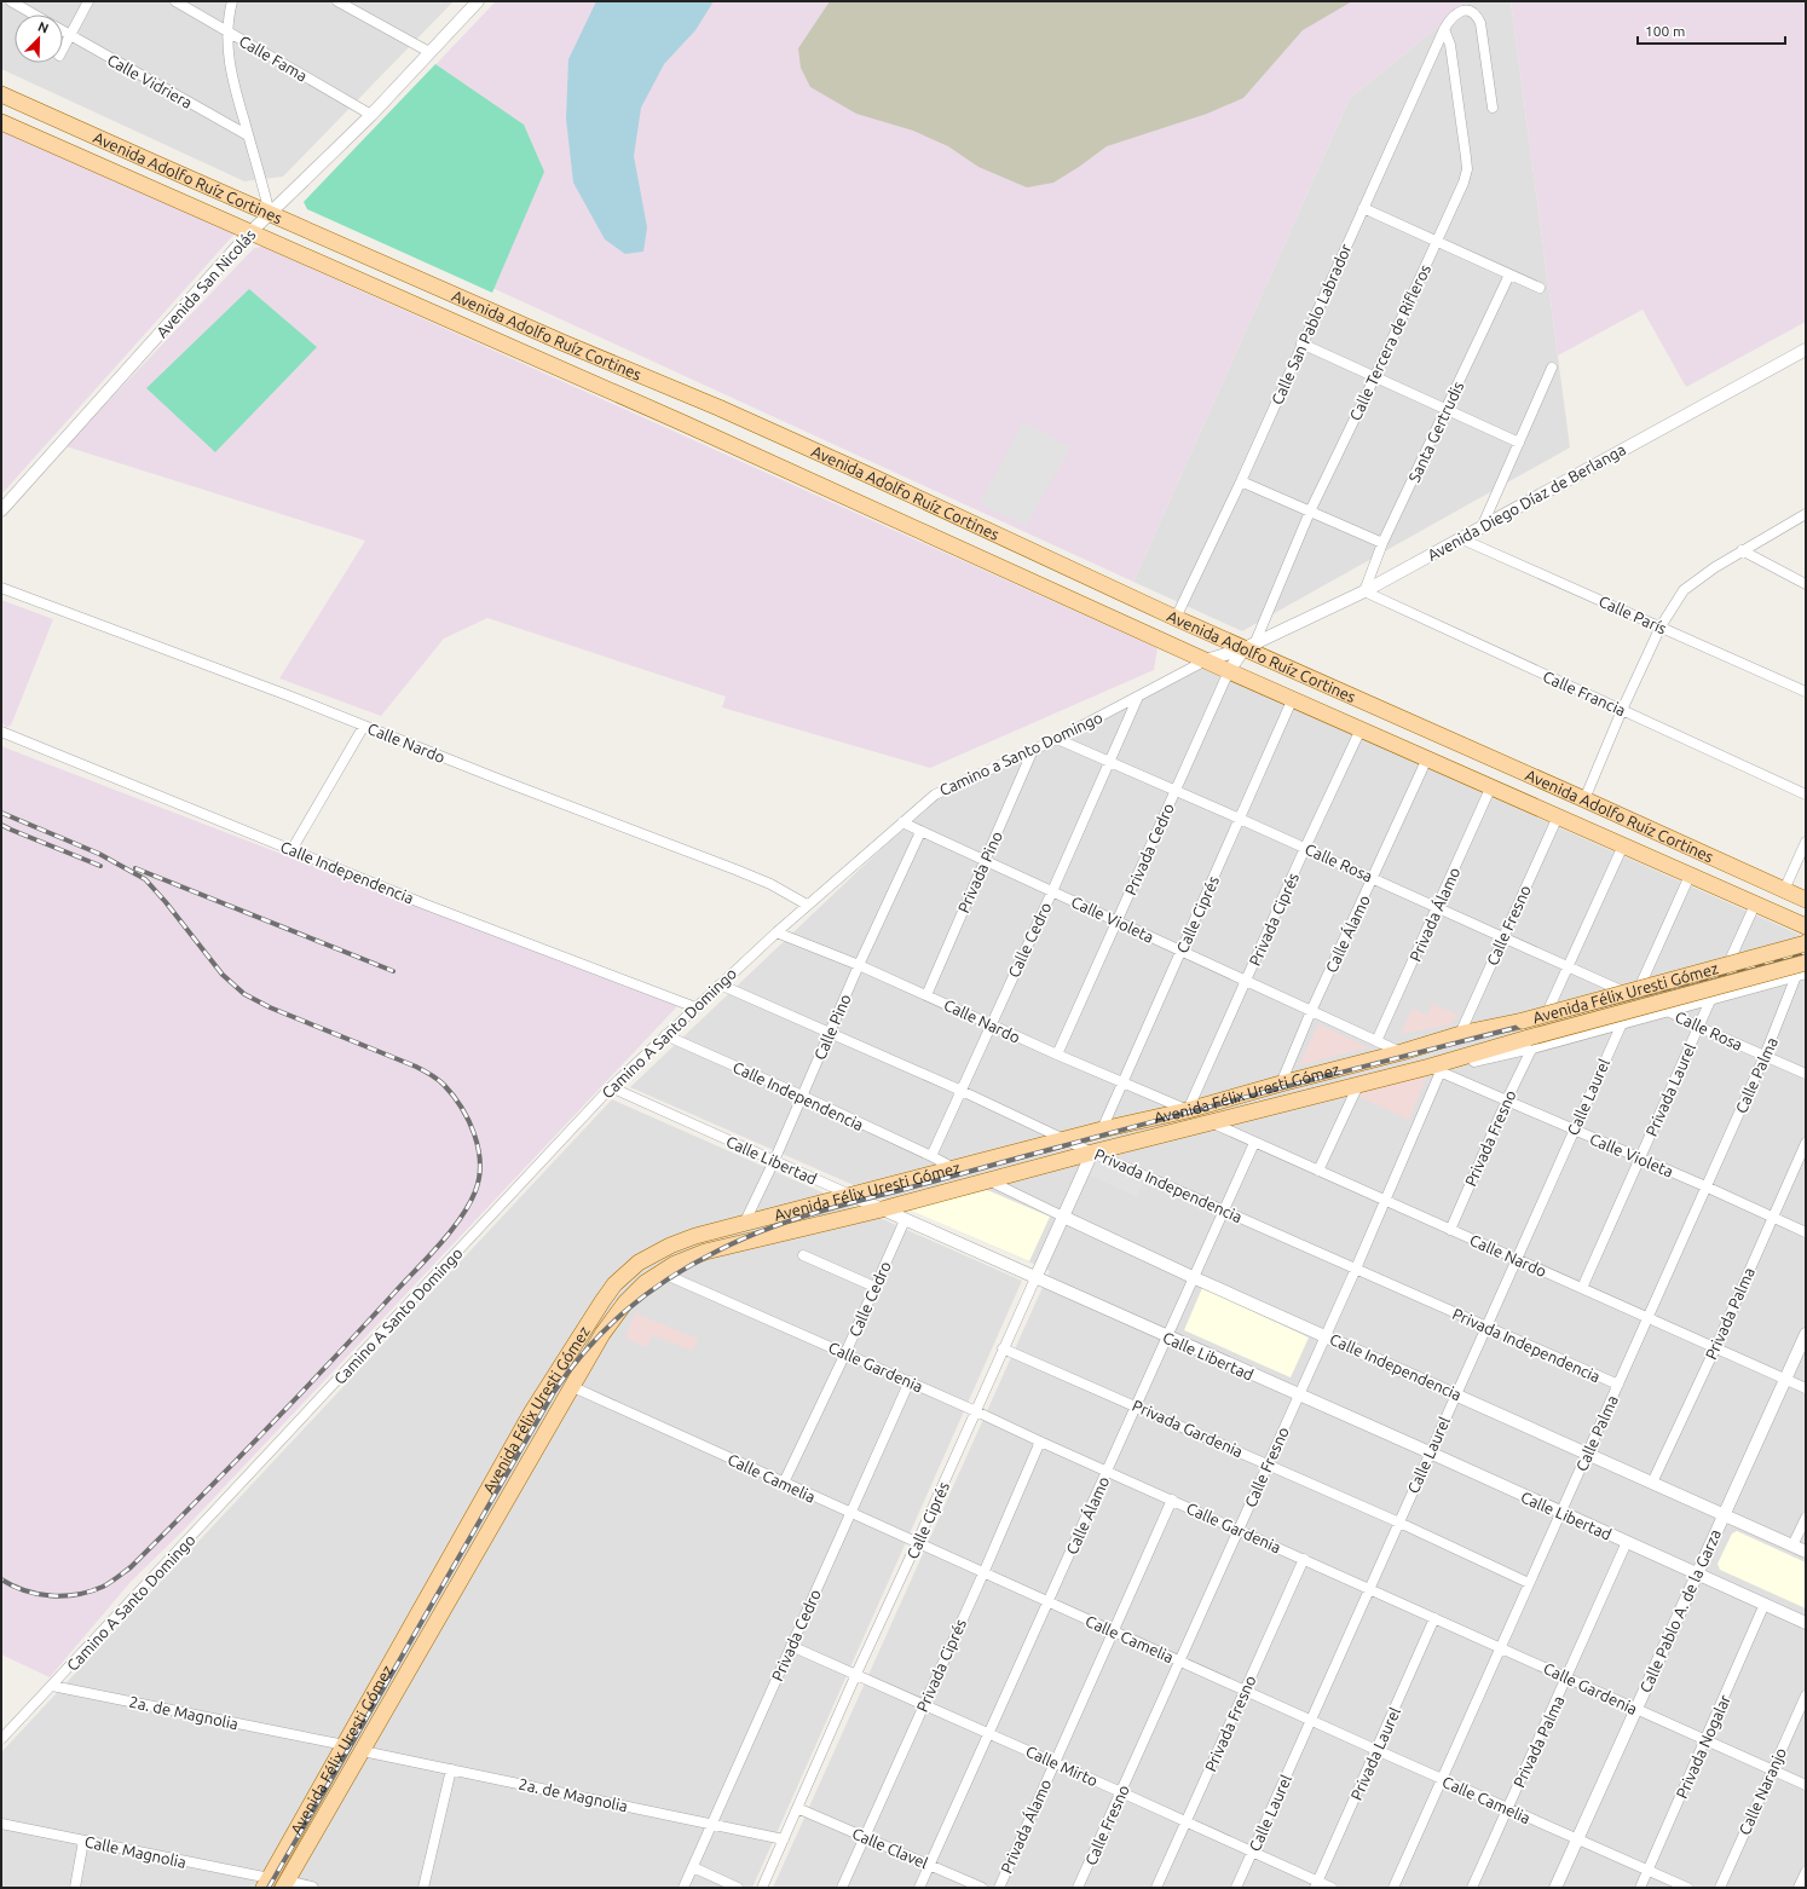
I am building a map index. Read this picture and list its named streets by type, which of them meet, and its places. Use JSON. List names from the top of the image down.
{
  "streets": {
    "main road": ["Avenida Adolfo Ruíz Cortines", "Avenida Félix Uresti Gómez"],
    "street": [
      "Calle Fama",
      "Calle Vidriera",
      "Avenida San Nicolás",
      "Calle San Pablo Labrador",
      "Calle Tercera de Rifleros",
      "Santa Gertrudis",
      "Avenida Diego Díaz de Berlanga",
      "Calle París",
      "Calle Francia",
      "Calle Nardo",
      "Camino a Santo Domingo",
      "Privada Cedro",
      "Calle Rosa",
      "Calle Independencia",
      "Privada Pino",
      "Calle Ciprés",
      "Privada Álamo",
      "Calle Violeta",
      "Privada Ciprés",
      "Calle Fresno",
      "Calle Álamo",
      "Calle Cedro",
      "Calle Pino",
      "Camino A Santo Domingo",
      "Calle Palma",
      "Privada Laurel",
      "Calle Laurel",
      "Privada Fresno",
      "Calle Libertad",
      "Privada Independencia",
      "Privada Palma",
      "Calle Gardenia",
      "Privada Gardenia",
      "Calle Camelia",
      "Calle Pablo A. de la Garza",
      "2a. de Magnolia",
      "Privada Nogalar",
      "Calle Mirto",
      "Calle Naranjo",
      "Calle Clavel",
      "Calle Magnolia"
    ]
  },
  "crossings": [
    ["Calle Fama", "Avenida San Nicolás"],
    ["Avenida Adolfo Ruíz Cortines", "Avenida San Nicolás"],
    ["Avenida Adolfo Ruíz Cortines", "Calle San Pablo Labrador"],
    ["Avenida Adolfo Ruíz Cortines", "Calle Tercera de Rifleros"],
    ["Avenida Adolfo Ruíz Cortines", "Avenida Diego Díaz de Berlanga"],
    ["Avenida Adolfo Ruíz Cortines", "Camino a Santo Domingo"],
    ["Avenida Adolfo Ruíz Cortines", "Privada Cedro"],
    ["Avenida Adolfo Ruíz Cortines", "Calle Ciprés"],
    ["Avenida Adolfo Ruíz Cortines", "Privada Álamo"],
    ["Avenida Adolfo Ruíz Cortines", "Privada Ciprés"],
    ["Avenida Adolfo Ruíz Cortines", "Calle Fresno"],
    ["Avenida Adolfo Ruíz Cortines", "Calle Álamo"],
    ["Calle San Pablo Labrador", "Calle Tercera de Rifleros"],
    ["Calle Tercera de Rifleros", "Avenida Diego Díaz de Berlanga"],
    ["Santa Gertrudis", "Avenida Diego Díaz de Berlanga"],
    ["Santa Gertrudis", "Calle Francia"],
    ["Avenida Diego Díaz de Berlanga", "Calle París"],
    ["Avenida Diego Díaz de Berlanga", "Calle Francia"],
    ["Avenida Diego Díaz de Berlanga", "Camino a Santo Domingo"],
    ["Avenida Diego Díaz de Berlanga", "Privada Cedro"],
    ["Calle Nardo", "Camino a Santo Domingo"],
    ["Calle Nardo", "Privada Cedro"],
    ["Calle Nardo", "Privada Pino"],
    ["Calle Nardo", "Calle Ciprés"],
    ["Calle Nardo", "Privada Ciprés"],
    ["Calle Nardo", "Calle Fresno"],
    ["Calle Nardo", "Calle Álamo"],
    ["Calle Nardo", "Calle Cedro"],
    ["Calle Nardo", "Avenida Félix Uresti Gómez"],
    ["Calle Nardo", "Calle Pino"],
    ["Calle Nardo", "Camino A Santo Domingo"],
    ["Calle Nardo", "Calle Palma"],
    ["Calle Nardo", "Privada Laurel"],
    ["Calle Nardo", "Calle Laurel"],
    ["Calle Nardo", "Privada Fresno"],
    ["Calle Nardo", "Privada Palma"],
    ["Calle Nardo", "Calle Pablo A. de la Garza"],
    ["Camino a Santo Domingo", "Calle Rosa"],
    ["Camino a Santo Domingo", "Privada Pino"],
    ["Camino a Santo Domingo", "Calle Violeta"],
    ["Camino a Santo Domingo", "Calle Cedro"],
    ["Camino a Santo Domingo", "Camino A Santo Domingo"],
    ["Privada Cedro", "Calle Rosa"],
    ["Privada Cedro", "Calle Violeta"],
    ["Privada Cedro", "Calle Gardenia"],
    ["Privada Cedro", "Calle Camelia"],
    ["Privada Cedro", "2a. de Magnolia"],
    ["Privada Cedro", "Calle Mirto"],
    ["Calle Rosa", "Calle Ciprés"],
    ["Calle Rosa", "Privada Álamo"],
    ["Calle Rosa", "Privada Ciprés"],
    ["Calle Rosa", "Calle Fresno"],
    ["Calle Rosa", "Calle Álamo"],
    ["Calle Rosa", "Calle Cedro"],
    ["Calle Rosa", "Calle Palma"],
    ["Calle Rosa", "Privada Laurel"],
    ["Calle Independencia", "Calle Ciprés"],
    ["Calle Independencia", "Calle Fresno"],
    ["Calle Independencia", "Calle Álamo"],
    ["Calle Independencia", "Calle Cedro"],
    ["Calle Independencia", "Avenida Félix Uresti Gómez"],
    ["Calle Independencia", "Calle Pino"],
    ["Calle Independencia", "Camino A Santo Domingo"],
    ["Calle Independencia", "Calle Palma"],
    ["Calle Independencia", "Calle Laurel"],
    ["Calle Independencia", "Privada Palma"],
    ["Calle Independencia", "Calle Pablo A. de la Garza"],
    ["Privada Pino", "Calle Violeta"],
    ["Calle Ciprés", "Calle Violeta"],
    ["Calle Ciprés", "Avenida Félix Uresti Gómez"],
    ["Calle Ciprés", "Calle Libertad"],
    ["Calle Ciprés", "Privada Independencia"],
    ["Calle Ciprés", "Calle Gardenia"],
    ["Calle Ciprés", "Privada Gardenia"],
    ["Calle Ciprés", "Calle Camelia"],
    ["Calle Ciprés", "2a. de Magnolia"],
    ["Calle Ciprés", "Calle Mirto"],
    ["Calle Ciprés", "Calle Clavel"],
    ["Privada Álamo", "Calle Violeta"],
    ["Privada Álamo", "Calle Gardenia"],
    ["Privada Álamo", "Calle Camelia"],
    ["Privada Álamo", "Calle Mirto"],
    ["Calle Violeta", "Privada Ciprés"],
    ["Calle Violeta", "Calle Fresno"],
    ["Calle Violeta", "Calle Álamo"],
    ["Calle Violeta", "Calle Cedro"],
    ["Calle Violeta", "Avenida Félix Uresti Gómez"],
    ["Calle Violeta", "Calle Pino"],
    ["Calle Violeta", "Calle Palma"],
    ["Calle Violeta", "Privada Laurel"],
    ["Calle Violeta", "Calle Laurel"],
    ["Calle Violeta", "Privada Fresno"],
    ["Calle Violeta", "Privada Palma"],
    ["Privada Ciprés", "Avenida Félix Uresti Gómez"],
    ["Privada Ciprés", "Calle Gardenia"],
    ["Privada Ciprés", "Calle Camelia"],
    ["Privada Ciprés", "Calle Mirto"],
    ["Privada Ciprés", "Calle Clavel"],
    ["Calle Fresno", "Avenida Félix Uresti Gómez"],
    ["Calle Fresno", "Calle Libertad"],
    ["Calle Fresno", "Privada Independencia"],
    ["Calle Fresno", "Calle Gardenia"],
    ["Calle Fresno", "Privada Gardenia"],
    ["Calle Fresno", "Calle Camelia"],
    ["Calle Fresno", "Calle Mirto"],
    ["Calle Álamo", "Avenida Félix Uresti Gómez"],
    ["Calle Álamo", "Calle Libertad"],
    ["Calle Álamo", "Privada Independencia"],
    ["Calle Álamo", "Calle Gardenia"],
    ["Calle Álamo", "Privada Gardenia"],
    ["Calle Álamo", "Calle Camelia"],
    ["Calle Álamo", "Calle Mirto"],
    ["Calle Álamo", "Calle Clavel"],
    ["Calle Cedro", "Calle Libertad"],
    ["Calle Cedro", "Privada Independencia"],
    ["Calle Cedro", "Calle Gardenia"],
    ["Calle Cedro", "Calle Camelia"],
    ["Avenida Félix Uresti Gómez", "Calle Pino"],
    ["Avenida Félix Uresti Gómez", "Privada Fresno"],
    ["Avenida Félix Uresti Gómez", "Calle Libertad"],
    ["Avenida Félix Uresti Gómez", "Privada Independencia"],
    ["Avenida Félix Uresti Gómez", "Calle Gardenia"],
    ["Avenida Félix Uresti Gómez", "Calle Camelia"],
    ["Avenida Félix Uresti Gómez", "2a. de Magnolia"],
    ["Avenida Félix Uresti Gómez", "Calle Magnolia"],
    ["Calle Pino", "Calle Libertad"],
    ["Calle Pino", "Privada Independencia"],
    ["Camino A Santo Domingo", "Calle Libertad"],
    ["Camino A Santo Domingo", "Privada Independencia"],
    ["Camino A Santo Domingo", "2a. de Magnolia"],
    ["Calle Palma", "Calle Libertad"],
    ["Calle Palma", "Privada Independencia"],
    ["Calle Palma", "Calle Gardenia"],
    ["Calle Palma", "Privada Gardenia"],
    ["Calle Palma", "Calle Camelia"],
    ["Privada Laurel", "Calle Gardenia"],
    ["Privada Laurel", "Calle Camelia"],
    ["Privada Laurel", "Calle Mirto"],
    ["Calle Laurel", "Calle Libertad"],
    ["Calle Laurel", "Privada Independencia"],
    ["Calle Laurel", "Calle Gardenia"],
    ["Calle Laurel", "Privada Gardenia"],
    ["Calle Laurel", "Calle Camelia"],
    ["Calle Laurel", "Calle Mirto"],
    ["Privada Fresno", "Calle Gardenia"],
    ["Privada Fresno", "Calle Camelia"],
    ["Privada Fresno", "Calle Mirto"],
    ["Calle Libertad", "Privada Palma"],
    ["Calle Libertad", "Calle Pablo A. de la Garza"],
    ["Calle Libertad", "Privada Nogalar"],
    ["Privada Palma", "Calle Gardenia"],
    ["Privada Palma", "Calle Camelia"],
    ["Calle Gardenia", "Calle Pablo A. de la Garza"],
    ["Calle Gardenia", "Privada Nogalar"],
    ["Calle Gardenia", "Calle Naranjo"],
    ["Calle Camelia", "Calle Pablo A. de la Garza"],
    ["Calle Camelia", "Privada Nogalar"]
  ],
  "scale_bar": "100 m",
  "north": "top right"
}
